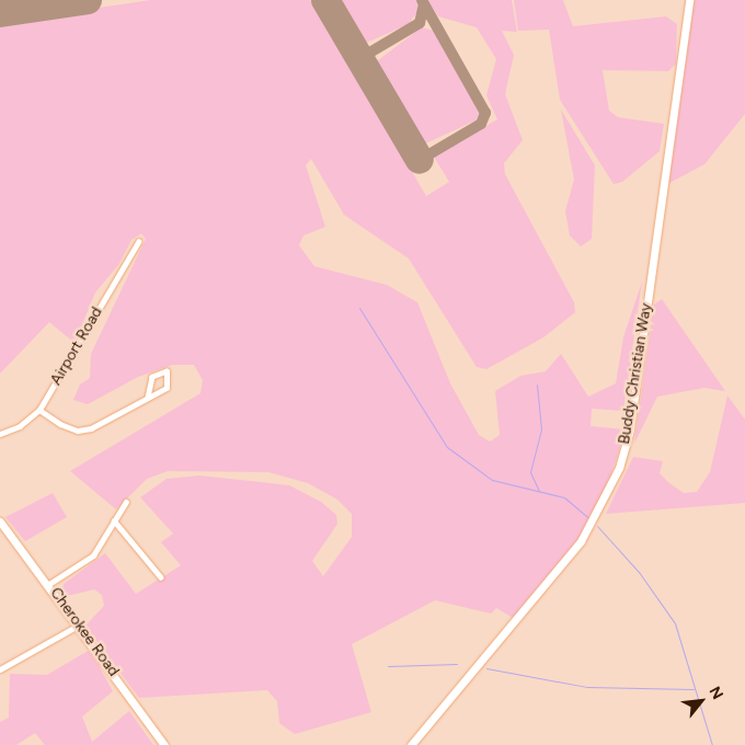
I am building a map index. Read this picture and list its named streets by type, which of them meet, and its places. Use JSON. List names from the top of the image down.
{
  "streets": {
    "street": ["Airport Road", "Buddy Christian Way", "Cherokee Road"]
  },
  "north": "top right"
}
